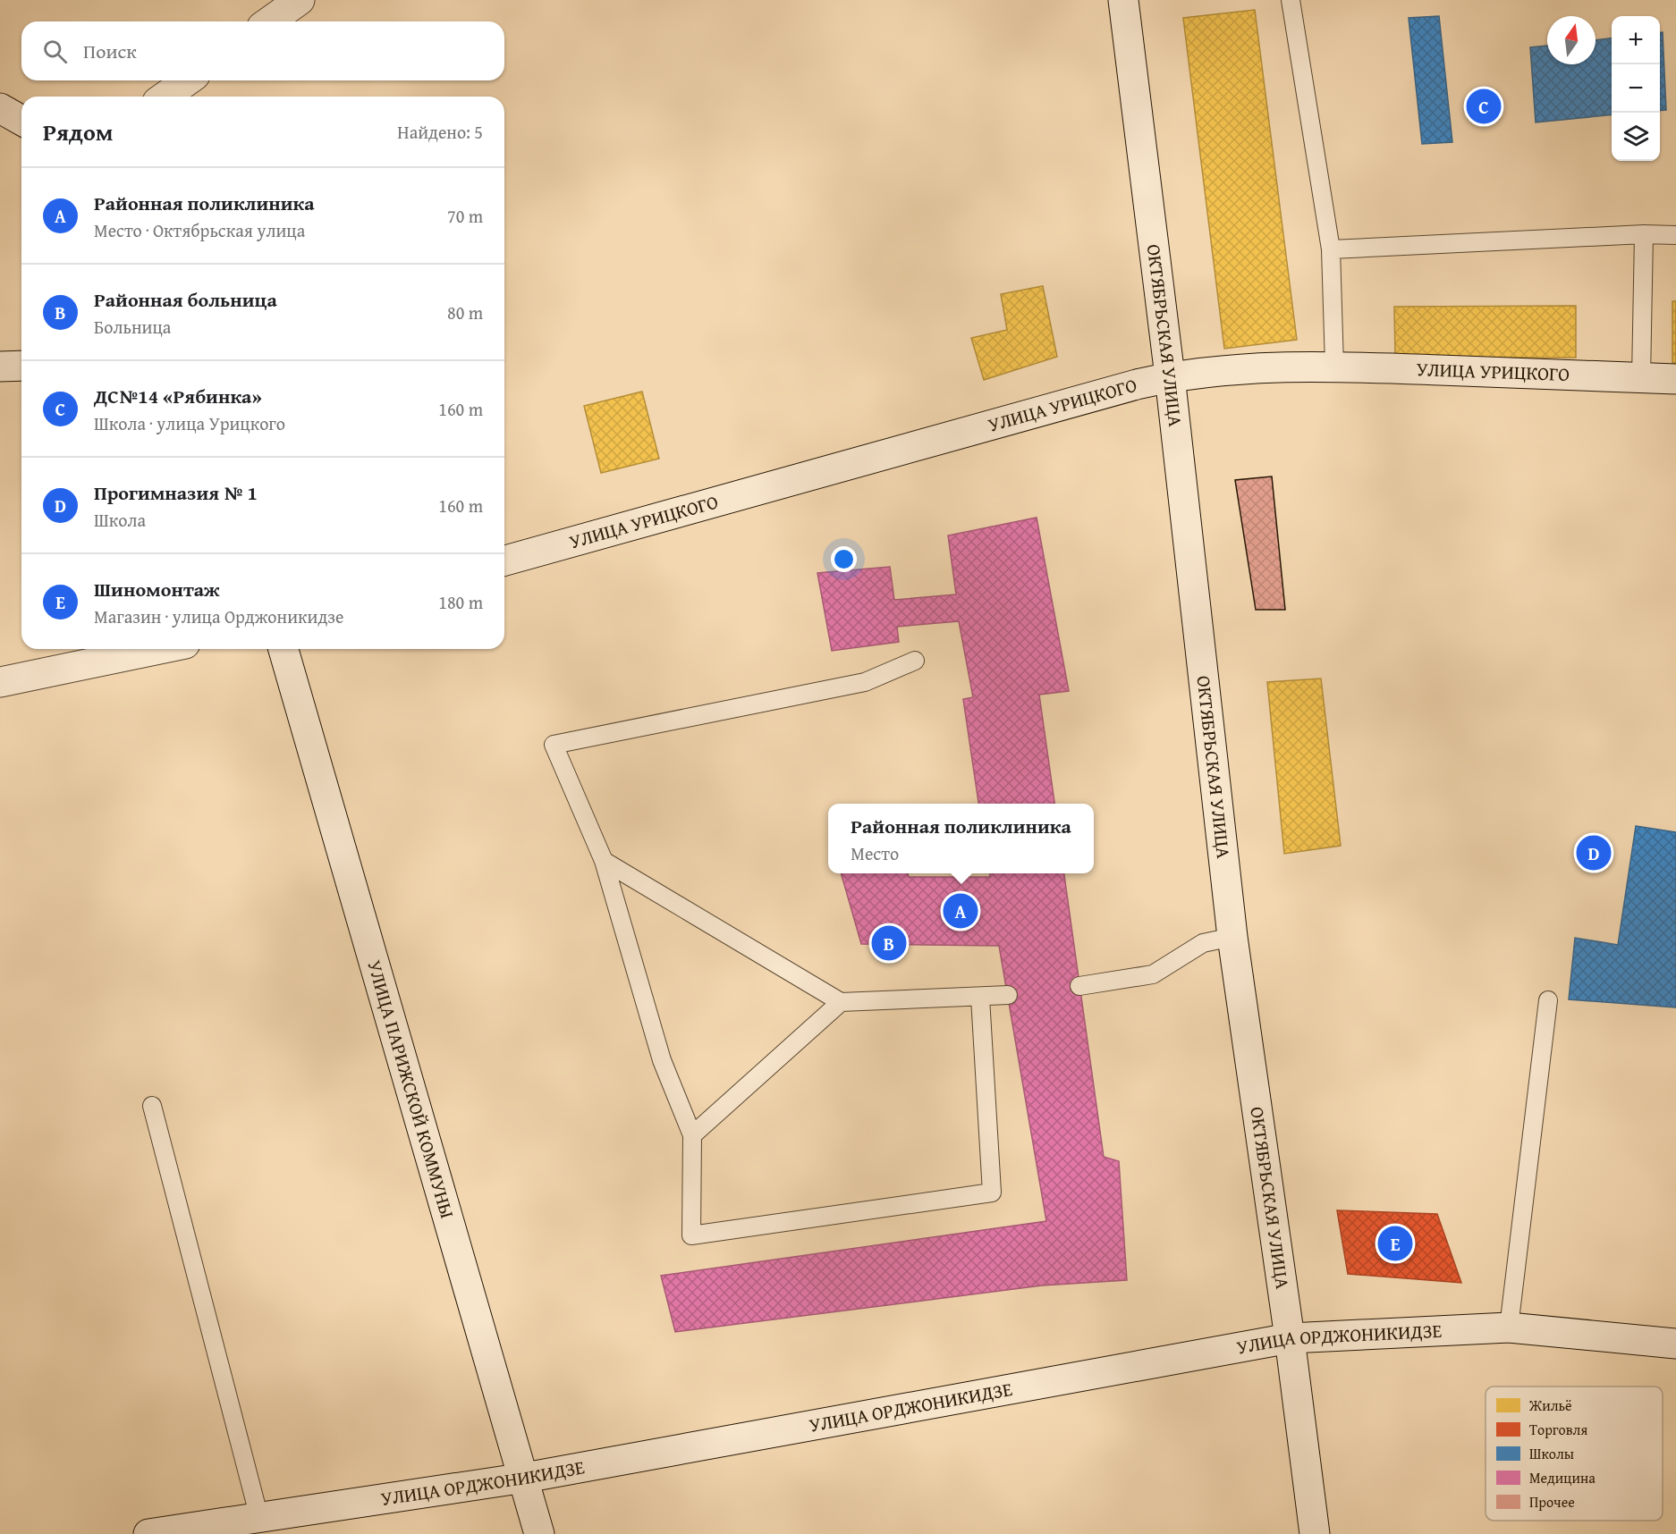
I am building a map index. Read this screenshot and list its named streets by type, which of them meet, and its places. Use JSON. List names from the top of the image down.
{
  "streets": {
    "street": [
      "ОКТЯБРЬСКАЯ УЛИЦА",
      "УЛИЦА УРИЦКОГО",
      "УЛИЦА ПАРИЖСКОЙ КОММУНЫ",
      "УЛИЦА ОРДЖОНИКИДЗЕ"
    ]
  },
  "crossings": [
    ["ОКТЯБРЬСКАЯ УЛИЦА", "УЛИЦА УРИЦКОГО"],
    ["ОКТЯБРЬСКАЯ УЛИЦА", "УЛИЦА ОРДЖОНИКИДЗЕ"],
    ["УЛИЦА ПАРИЖСКОЙ КОММУНЫ", "УЛИЦА ОРДЖОНИКИДЗЕ"]
  ],
  "legend": [
    "Жильё",
    "Торговля",
    "Школы",
    "Медицина",
    "Прочее"
  ],
  "north": "top",
  "page": {
    "map_buttons": ["+", "−"],
    "search": "Поиск",
    "pins": [
      "C",
      "D",
      "A",
      "B",
      "E"
    ],
    "heading": ["Рядом", "Найдено: 5"],
    "list": [
      {
        "mark": "A",
        "name": "Районная поликлиника",
        "note": "Место · Октябрьская улица",
        "value": "70 m"
      },
      {
        "mark": "B",
        "name": "Районная больница",
        "note": "Больница",
        "value": "80 m"
      },
      {
        "mark": "C",
        "name": "ДС№14 «Рябинка»",
        "note": "Школа · улица Урицкого",
        "value": "160 m"
      },
      {
        "mark": "D",
        "name": "Прогимназия № 1",
        "note": "Школа",
        "value": "160 m"
      },
      {
        "mark": "E",
        "name": "Шиномонтаж",
        "note": "Магазин · улица Орджоникидзе",
        "value": "180 m"
      }
    ],
    "popup": ["Районная поликлиника", "Место"]
  }
}
